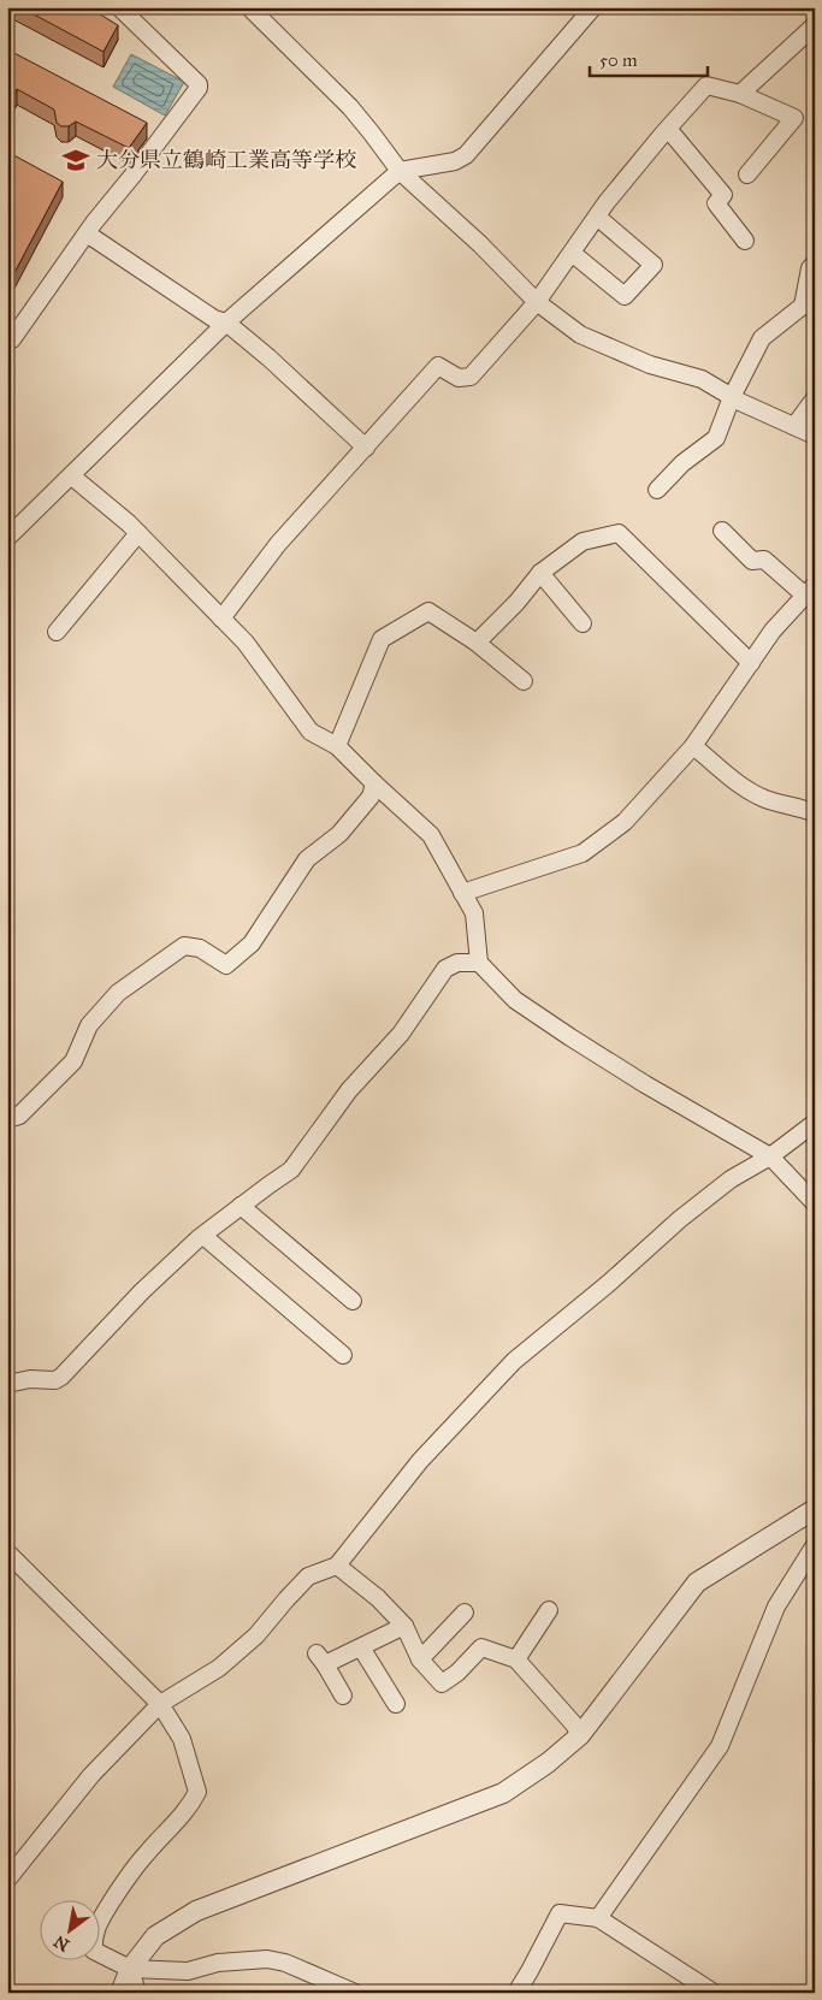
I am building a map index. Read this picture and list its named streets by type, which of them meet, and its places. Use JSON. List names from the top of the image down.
{
  "places": {
    "school or university": ["大分県立鶴崎工業高等学校"]
  },
  "scale_bar": "50 m",
  "north": "bottom left"
}
